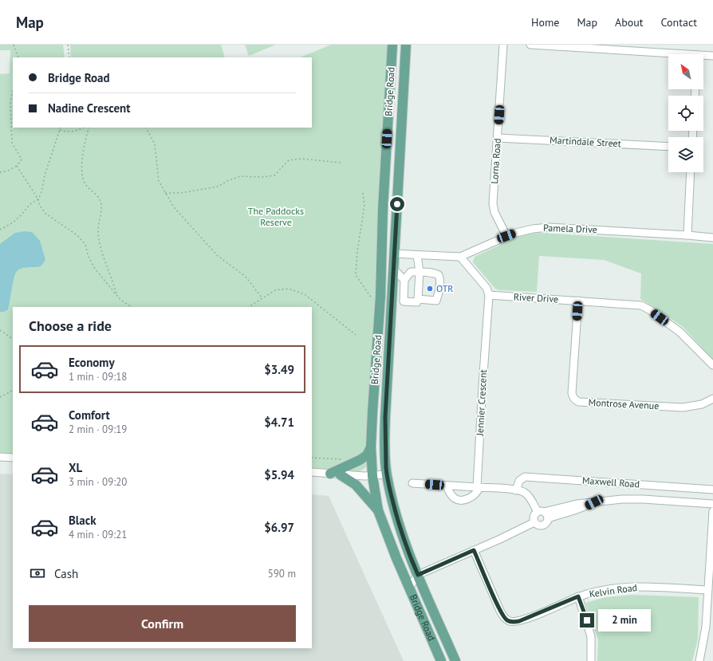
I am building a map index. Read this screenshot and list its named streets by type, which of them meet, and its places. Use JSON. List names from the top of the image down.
{
  "streets": {
    "main road": ["Bridge Road"],
    "street": [
      "Martindale Street",
      "Lorna Road",
      "Pamela Drive",
      "River Drive",
      "Jennier Crescent",
      "Montrose Avenue",
      "Maxwell Road",
      "Kelvin Road"
    ]
  },
  "crossings": [
    ["Bridge Road", "Pamela Drive"],
    ["Martindale Street", "Lorna Road"],
    ["Lorna Road", "Pamela Drive"],
    ["River Drive", "Jennier Crescent"],
    ["River Drive", "Montrose Avenue"]
  ],
  "parks": ["The Paddocks Reserve"],
  "places": ["OTR"],
  "north": "top left",
  "page": {
    "header": "Map",
    "nav": [
      "Home",
      "Map",
      "About",
      "Contact"
    ],
    "banner": ["Bridge Road", "Nadine Crescent"],
    "heading": "Choose a ride",
    "list": [
      {
        "name": "Economy",
        "note": "1 min · 09:18",
        "value": "$3.49"
      },
      {
        "name": "Comfort",
        "note": "2 min · 09:19",
        "value": "$4.71"
      },
      {
        "name": "XL",
        "note": "3 min · 09:20",
        "value": "$5.94"
      },
      {
        "name": "Black",
        "note": "4 min · 09:21",
        "value": "$6.97"
      }
    ],
    "pay": ["Cash", "590 m"],
    "buttons": "Confirm",
    "bubble": "2 min"
  }
}
